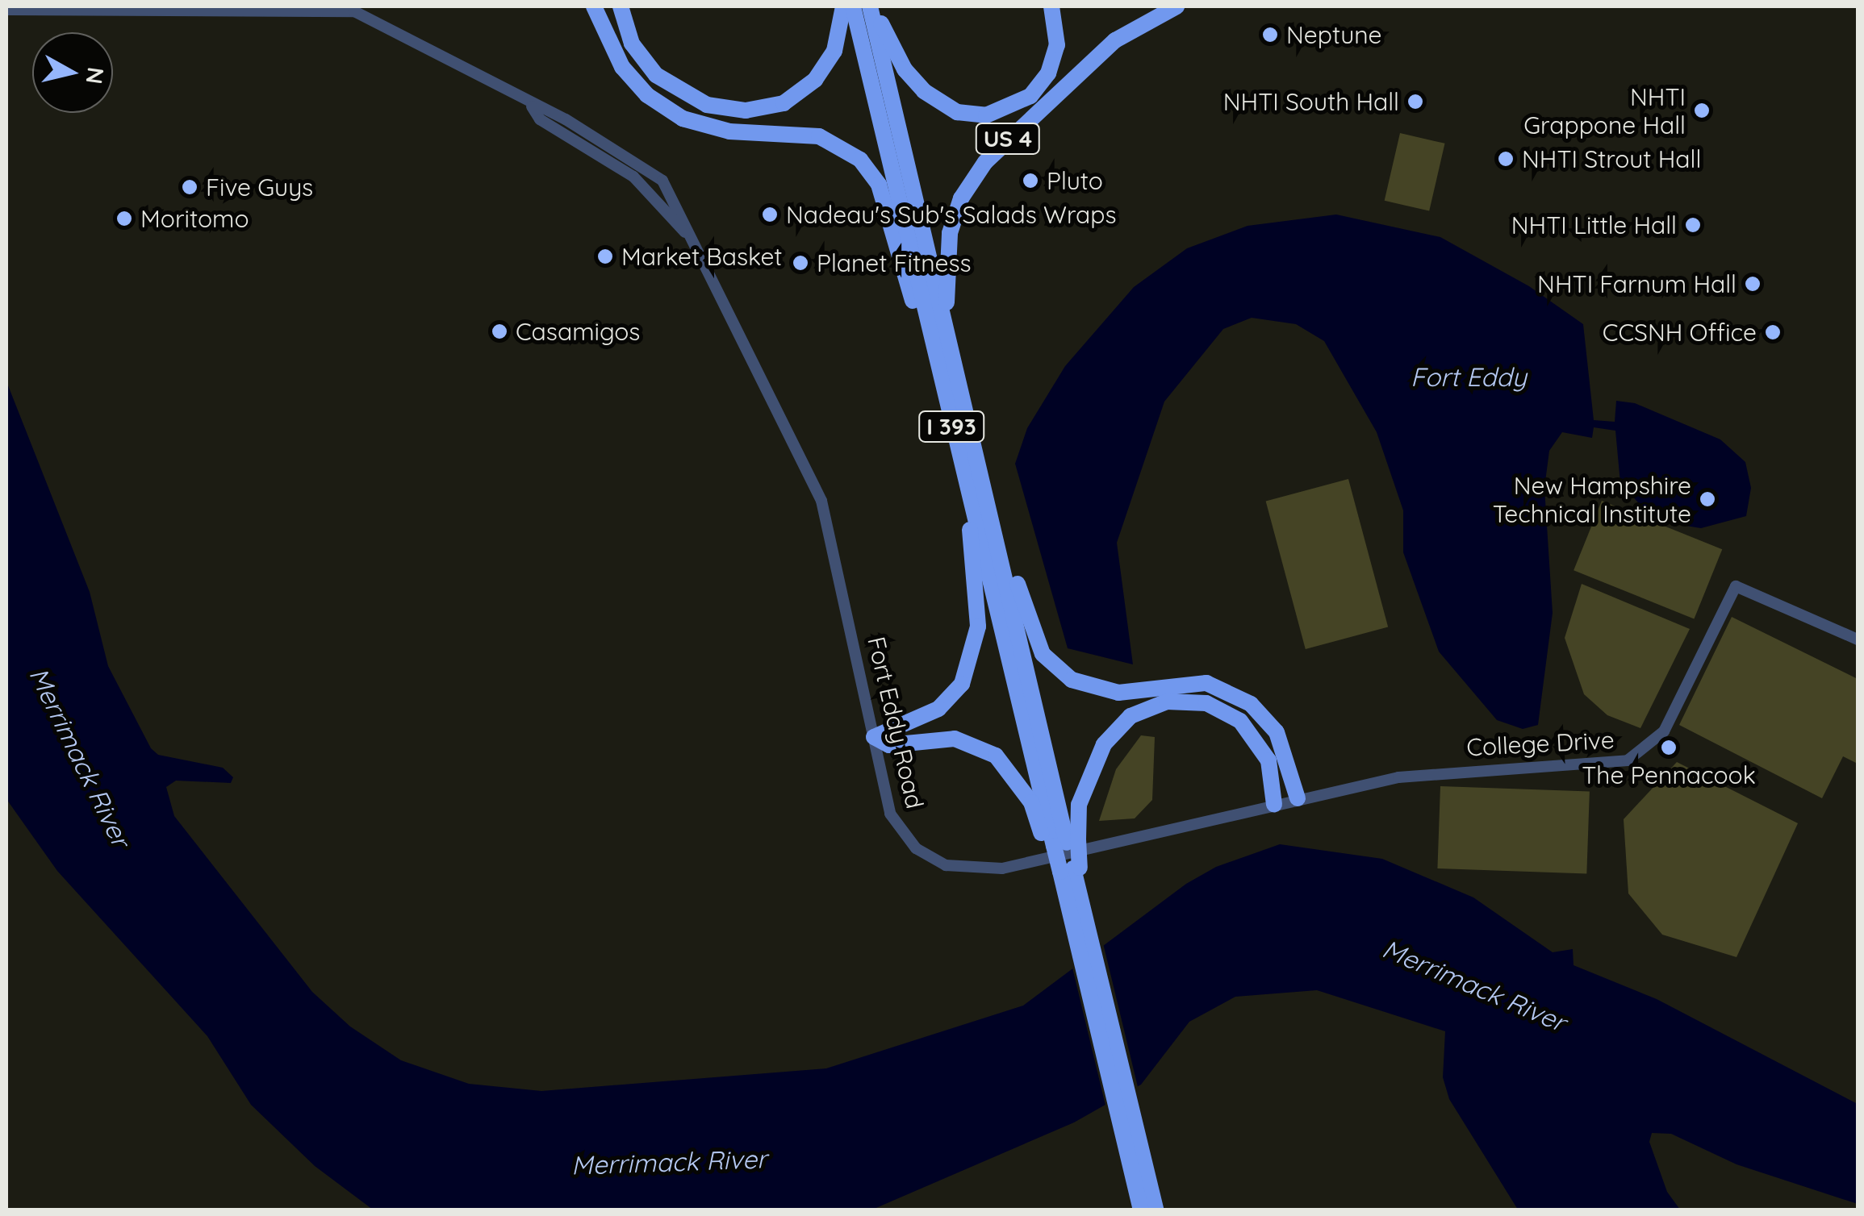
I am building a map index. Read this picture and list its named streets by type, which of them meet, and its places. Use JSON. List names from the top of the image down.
{
  "streets": {
    "highway": ["US 4", "I 393"],
    "street": ["Fort Eddy Road", "College Drive"]
  },
  "crossings": [
    ["US 4", "I 393"],
    ["Fort Eddy Road", "College Drive"]
  ],
  "water": ["Fort Eddy", "Merrimack River"],
  "places": [
    "Neptune",
    "NHTI South Hall",
    "NHTI Grappone Hall",
    "NHTI Strout Hall",
    "Pluto",
    "Five Guys",
    "Nadeau's Sub's Salads Wraps",
    "Moritomo",
    "NHTI Little Hall",
    "Market Basket",
    "Planet Fitness",
    "NHTI Farnum Hall",
    "Casamigos",
    "CCSNH Office",
    "New Hampshire Technical Institute",
    "The Pennacook"
  ],
  "north": "right"
}
